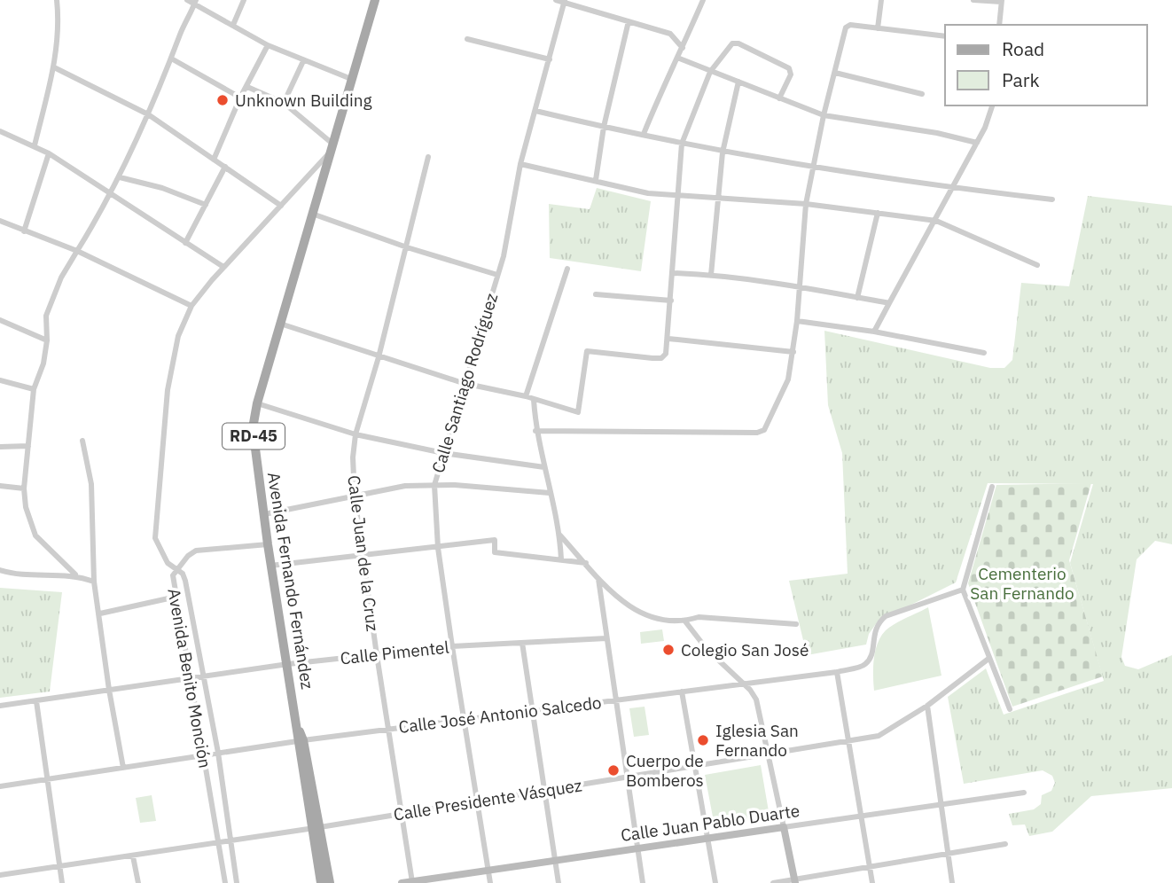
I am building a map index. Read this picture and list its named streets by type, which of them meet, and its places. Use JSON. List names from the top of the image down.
{
  "streets": {
    "main road": ["RD-45", "Avenida Fernando Fernández"],
    "street": [
      "Calle Santiago Rodríguez",
      "Calle Juan de la Cruz",
      "Calle Pimentel",
      "Avenida Benito Monción",
      "Calle José Antonio Salcedo",
      "Calle Presidente Vásquez",
      "Calle Juan Pablo Duarte"
    ]
  },
  "crossings": [
    ["Calle Santiago Rodríguez", "Calle Pimentel"],
    ["Calle Santiago Rodríguez", "Calle José Antonio Salcedo"],
    ["Calle Santiago Rodríguez", "Calle Presidente Vásquez"],
    ["Calle Santiago Rodríguez", "Calle Juan Pablo Duarte"],
    ["RD-45", "Avenida Fernando Fernández"],
    ["Calle Juan de la Cruz", "Calle Pimentel"],
    ["Calle Juan de la Cruz", "Calle José Antonio Salcedo"],
    ["Calle Juan de la Cruz", "Calle Presidente Vásquez"],
    ["Calle Juan de la Cruz", "Calle Juan Pablo Duarte"],
    ["Avenida Fernando Fernández", "Calle Pimentel"],
    ["Avenida Fernando Fernández", "Calle José Antonio Salcedo"],
    ["Avenida Fernando Fernández", "Calle Presidente Vásquez"],
    ["Calle Pimentel", "Avenida Benito Monción"],
    ["Avenida Benito Monción", "Calle José Antonio Salcedo"],
    ["Avenida Benito Monción", "Calle Presidente Vásquez"]
  ],
  "parks": ["Cementerio San Fernando"],
  "places": [
    "Unknown Building",
    "Colegio San José",
    "Iglesia San Fernando",
    "Cuerpo de Bomberos"
  ],
  "legend": ["Road", "Park"]
}
